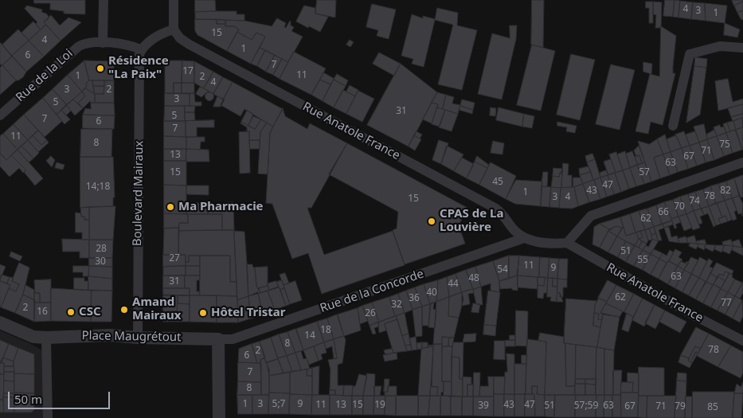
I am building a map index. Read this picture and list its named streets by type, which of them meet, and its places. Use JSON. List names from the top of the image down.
{
  "streets": {
    "street": [
      "Rue de la Loi",
      "Rue Anatole France",
      "Boulevard Mairaux",
      "Rue de la Concorde",
      "Place Maugrétout"
    ]
  },
  "crossings": [
    ["Rue de la Loi", "Boulevard Mairaux"],
    ["Rue Anatole France", "Rue de la Concorde"],
    ["Boulevard Mairaux", "Place Maugrétout"],
    ["Rue de la Concorde", "Place Maugrétout"]
  ],
  "places": [
    "Résidence \"La Paix\"",
    "Ma Pharmacie",
    "CPAS de La Louvière",
    "Amand Mairaux",
    "CSC",
    "Hôtel Tristar"
  ],
  "house_numbers": [
    "4",
    "3",
    "1",
    "15",
    "4",
    "1",
    "6",
    "7",
    "17",
    "11",
    "1",
    "2",
    "4",
    "3",
    "2",
    "3",
    "5",
    "31",
    "5",
    "7",
    "6",
    "7",
    "11",
    "8",
    "75",
    "71",
    "13",
    "67",
    "63",
    "15",
    "57",
    "45",
    "47",
    "14;18",
    "43",
    "82",
    "1",
    "78",
    "3",
    "4",
    "15",
    "74",
    "70",
    "66",
    "62",
    "28",
    "51",
    "27",
    "55",
    "30",
    "11",
    "9",
    "54",
    "63",
    "48",
    "31",
    "44",
    "40",
    "62",
    "36",
    "77",
    "32",
    "2",
    "16",
    "26",
    "18",
    "14",
    "8",
    "78",
    "2",
    "6",
    "7",
    "8",
    "1",
    "3",
    "5;7",
    "9",
    "11",
    "13",
    "15",
    "19",
    "43",
    "47",
    "39",
    "51",
    "57;59",
    "63",
    "67",
    "71",
    "79",
    "85"
  ],
  "scale_bar": "50 m"
}
